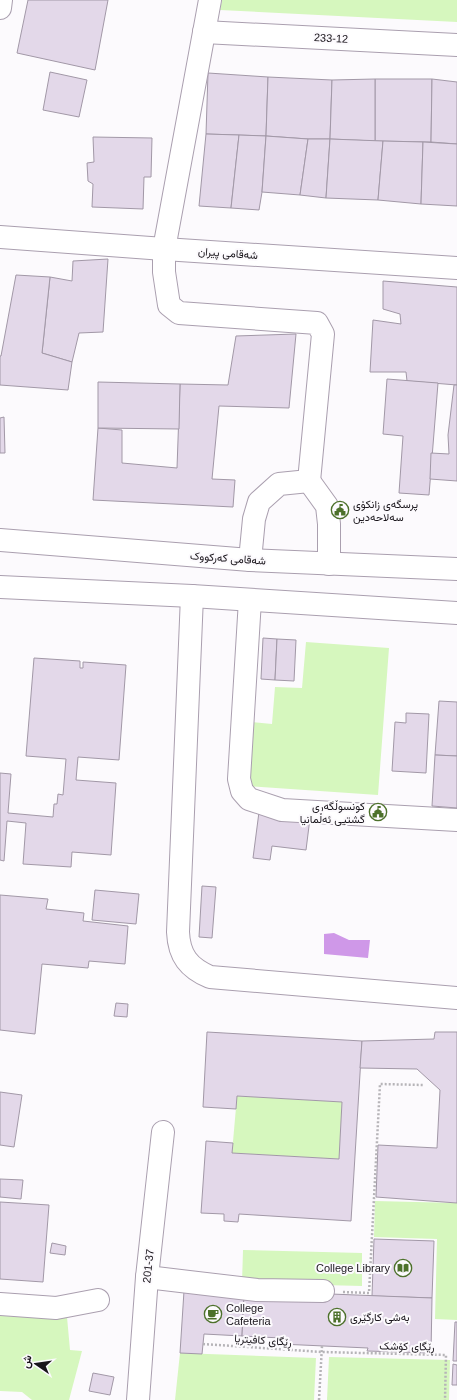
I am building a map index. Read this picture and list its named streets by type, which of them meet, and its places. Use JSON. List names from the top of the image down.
{
  "streets": {
    "main road": [
      "233-12",
      "شەقامی پیران",
      "شەقامی کەرکووک",
      "201-37"
    ],
    "path": ["ڕێگای کافیتریا", "ڕێگای کۆشک"]
  },
  "crossings": [
    ["ڕێگای کافیتریا", "ڕێگای کۆشک"]
  ],
  "places": {
    "public building": ["پرسگەی زانکۆی سەلاحەدین", "کونسوڵگەری گشتیی ئەڵمانیا"],
    "library": ["College Library"],
    "cafe": ["College Cafeteria"],
    "building": ["بەشی کارگێری"]
  },
  "north": "left"
}
